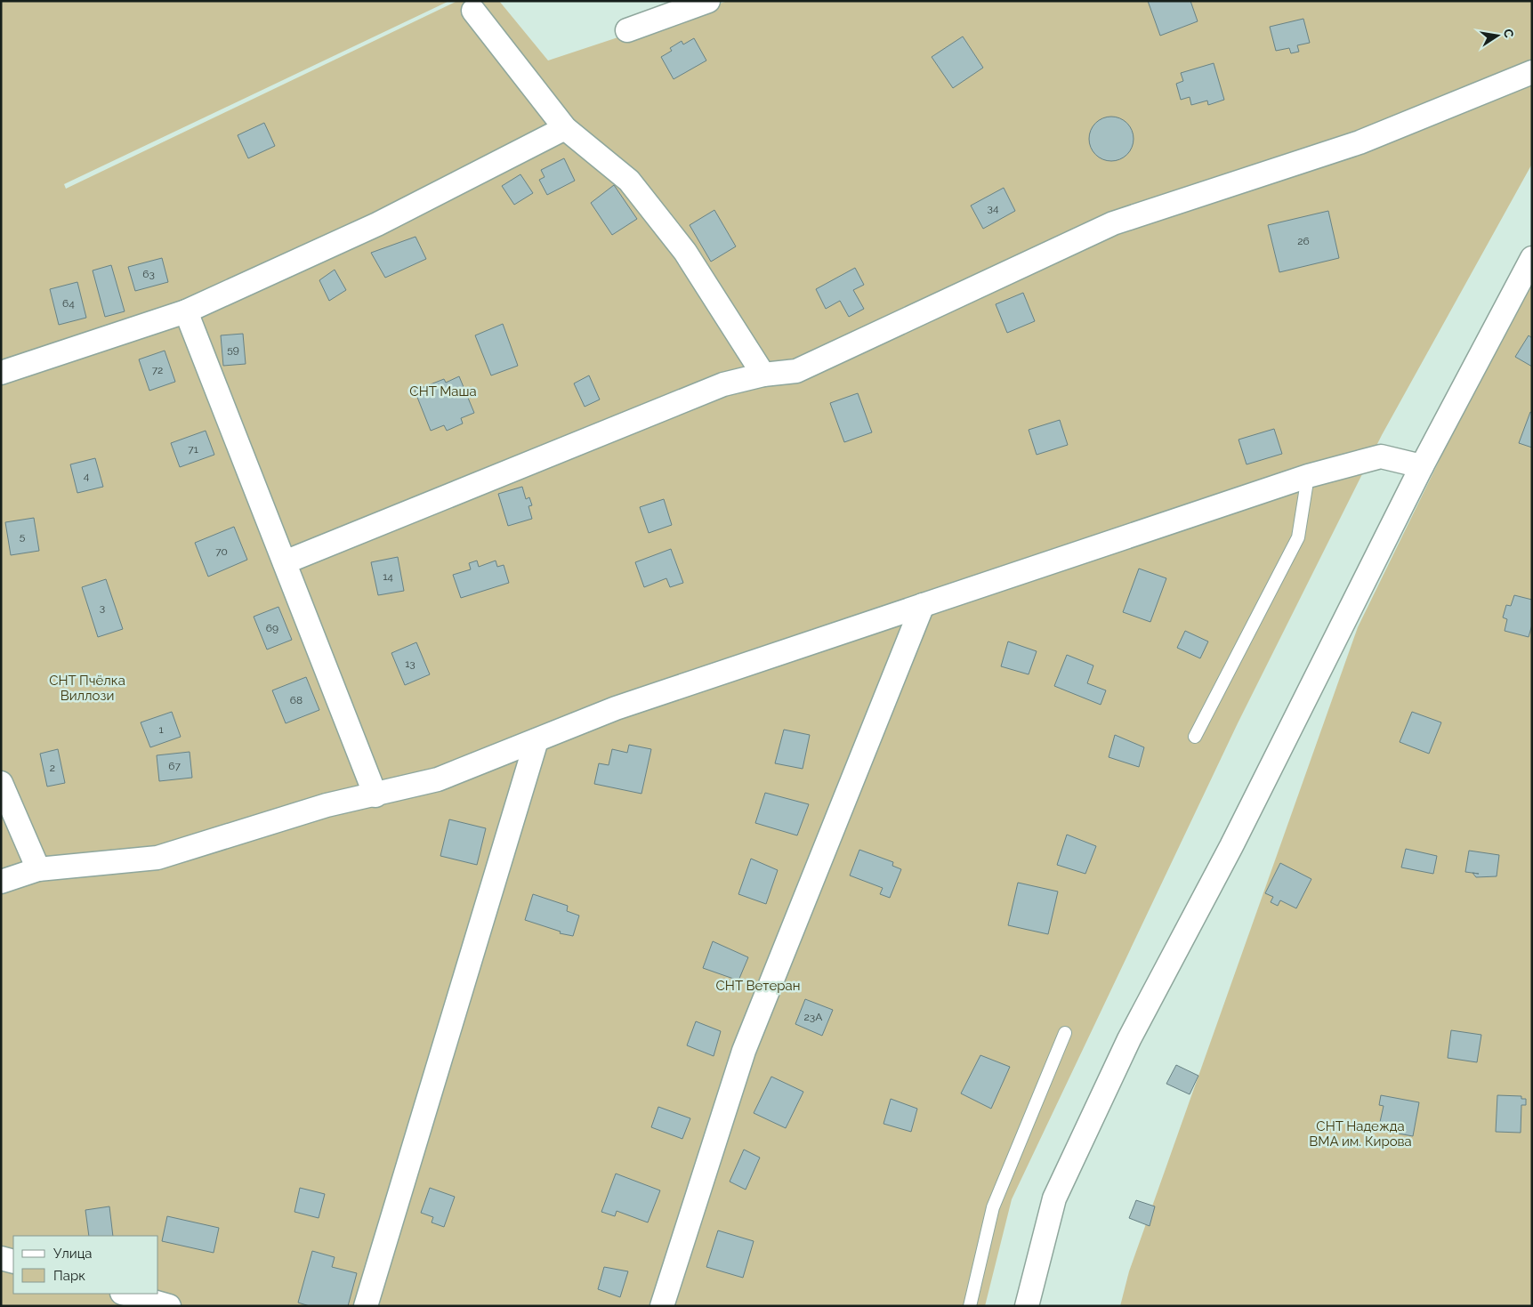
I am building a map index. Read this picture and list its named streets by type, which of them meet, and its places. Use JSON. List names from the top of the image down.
{
  "parks": [
    "СНТ Маша",
    "СНТ Пчёлка Виллози",
    "СНТ Ветеран",
    "СНТ Надежда ВМА им. Кирова"
  ],
  "house_numbers": [
    "34",
    "26",
    "63",
    "64",
    "59",
    "72",
    "71",
    "4",
    "5",
    "70",
    "14",
    "3",
    "69",
    "13",
    "68",
    "1",
    "67",
    "2",
    "23А"
  ],
  "legend": ["Улица", "Парк"],
  "north": "right"
}
